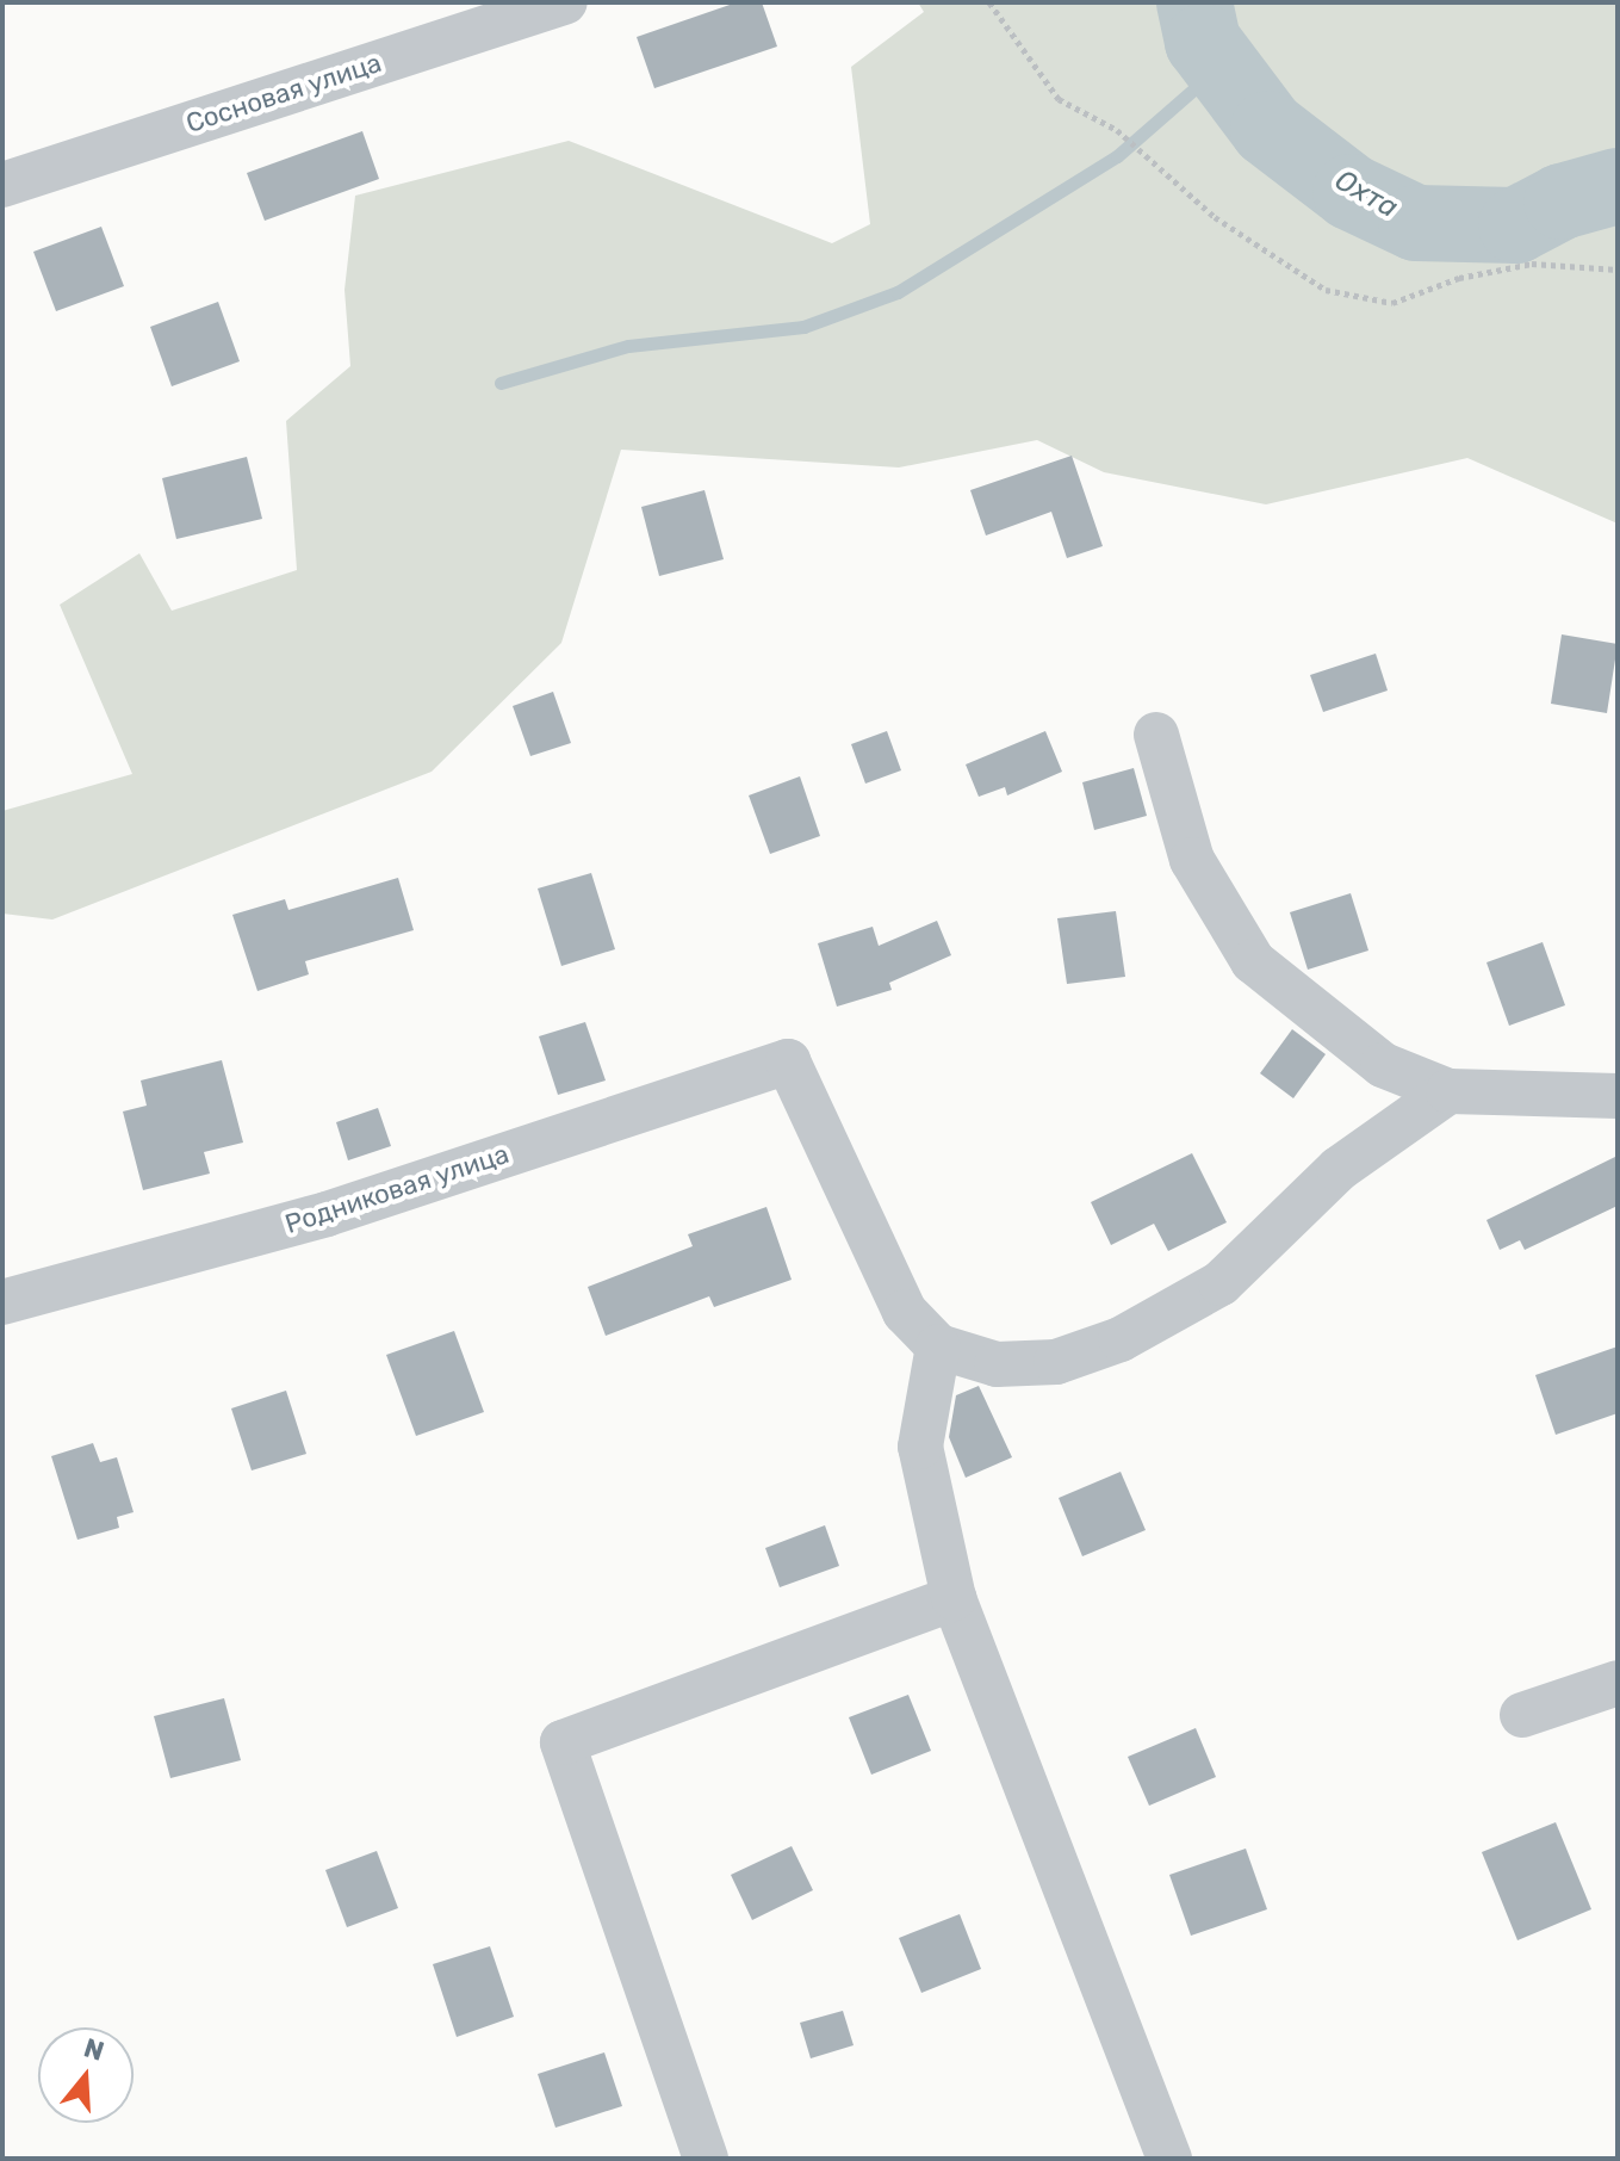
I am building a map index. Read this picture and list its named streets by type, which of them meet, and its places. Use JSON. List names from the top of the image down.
{
  "streets": {
    "street": ["Сосновая улица", "Родниковая улица"]
  },
  "water": ["Охта"],
  "north": "top"
}
